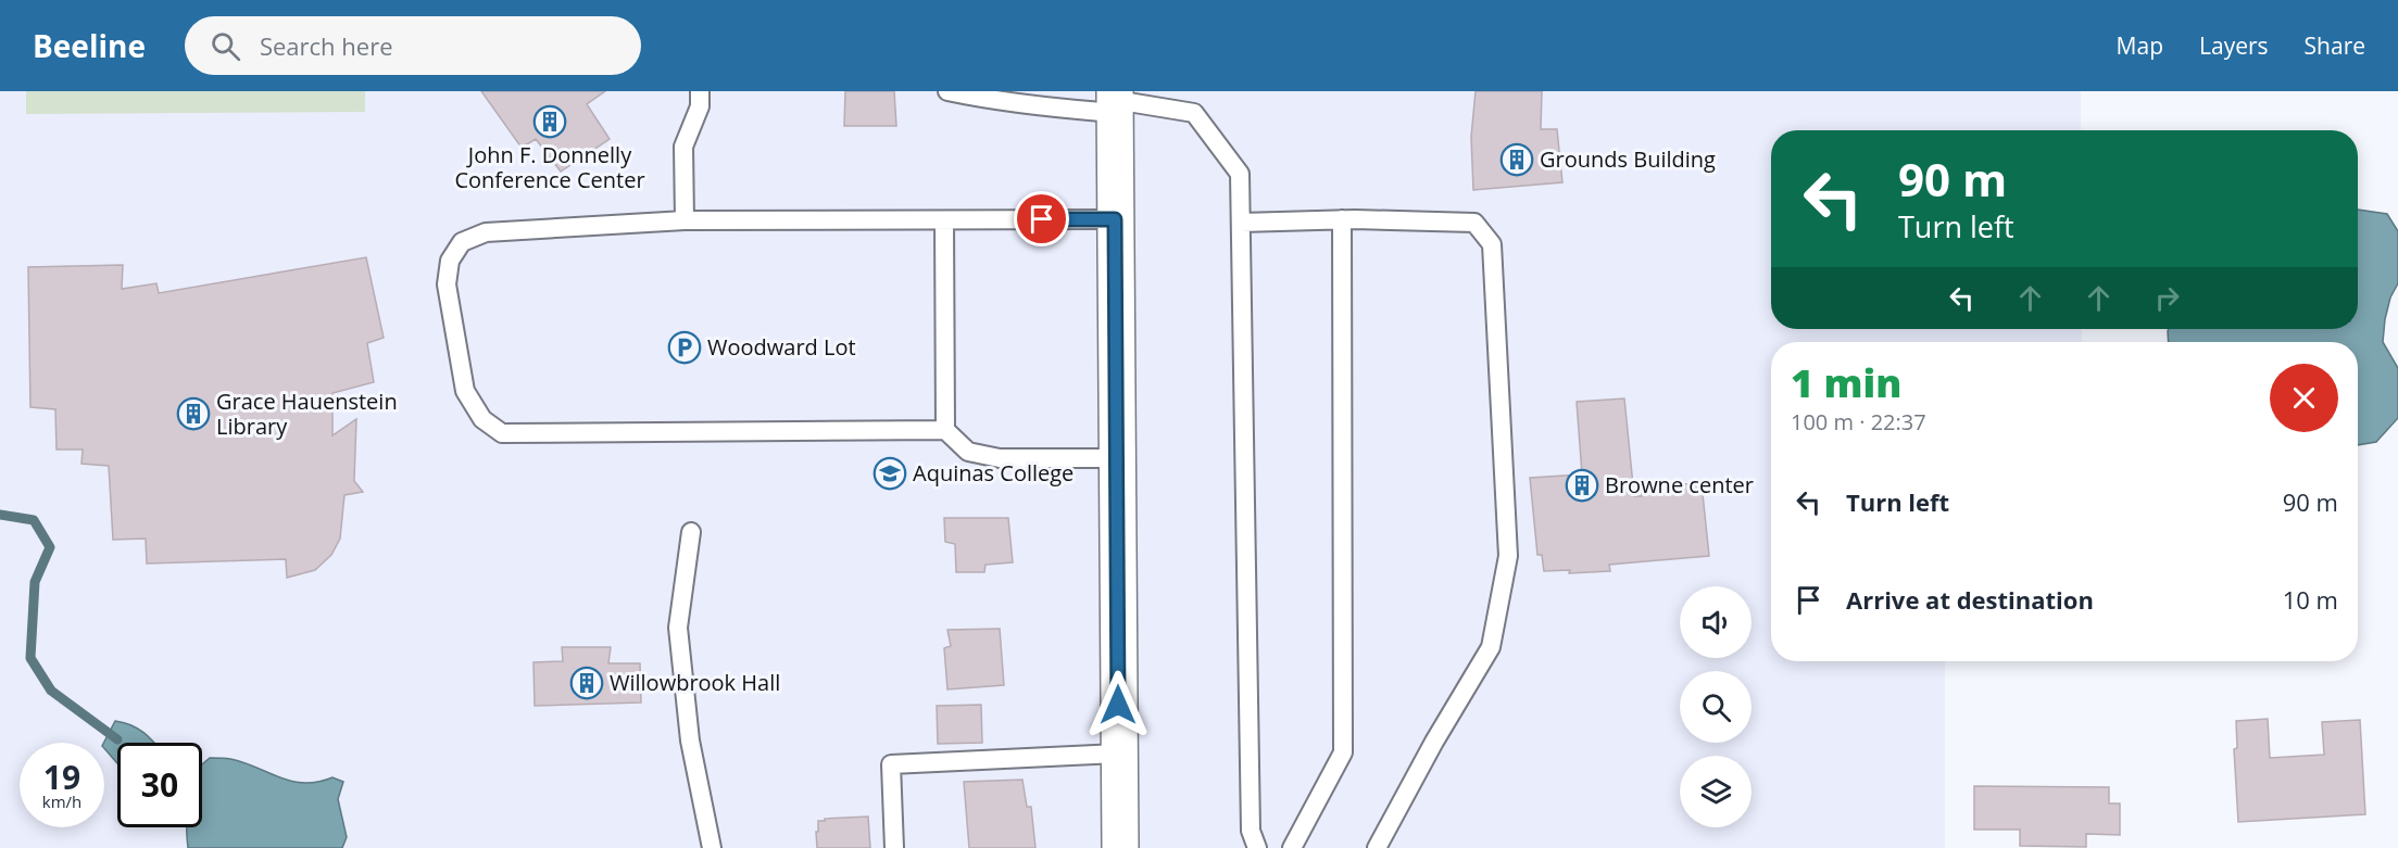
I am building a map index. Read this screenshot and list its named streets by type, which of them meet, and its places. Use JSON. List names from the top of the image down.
{
  "places": {
    "building": [
      "John F. Donnelly Conference Center",
      "Grounds Building",
      "Grace Hauenstein Library",
      "Browne center",
      "Willowbrook Hall"
    ],
    "parking": ["Woodward Lot"],
    "school or university": ["Aquinas College"]
  },
  "page": {
    "header": "Beeline",
    "search": "Search here",
    "nav": ["Map", "Layers", "Share"],
    "turn": ["90 m", "Turn left"],
    "heading": ["1 min", "100 m · 22:37"],
    "list": [
      {
        "name": "Turn left",
        "value": "90 m"
      },
      {
        "name": "Arrive at destination",
        "value": "10 m"
      }
    ],
    "speed": "19 km/h",
    "limit": "30"
  }
}
